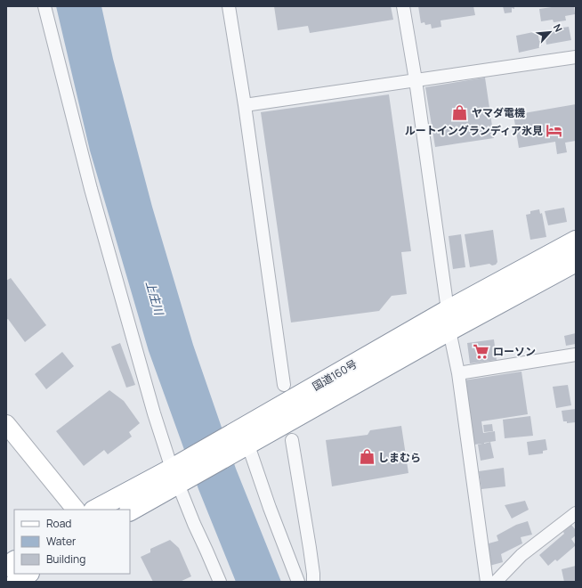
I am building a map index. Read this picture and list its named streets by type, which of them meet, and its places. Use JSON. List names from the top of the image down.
{
  "streets": {
    "highway": ["国道160号"]
  },
  "water": ["上庄川"],
  "places": {
    "shop": ["ヤマダ電機", "しまむら"],
    "hotel": ["ルートイングランディア氷見"],
    "supermarket": ["ローソン"]
  },
  "legend": ["Road", "Water", "Building"],
  "north": "top right"
}
